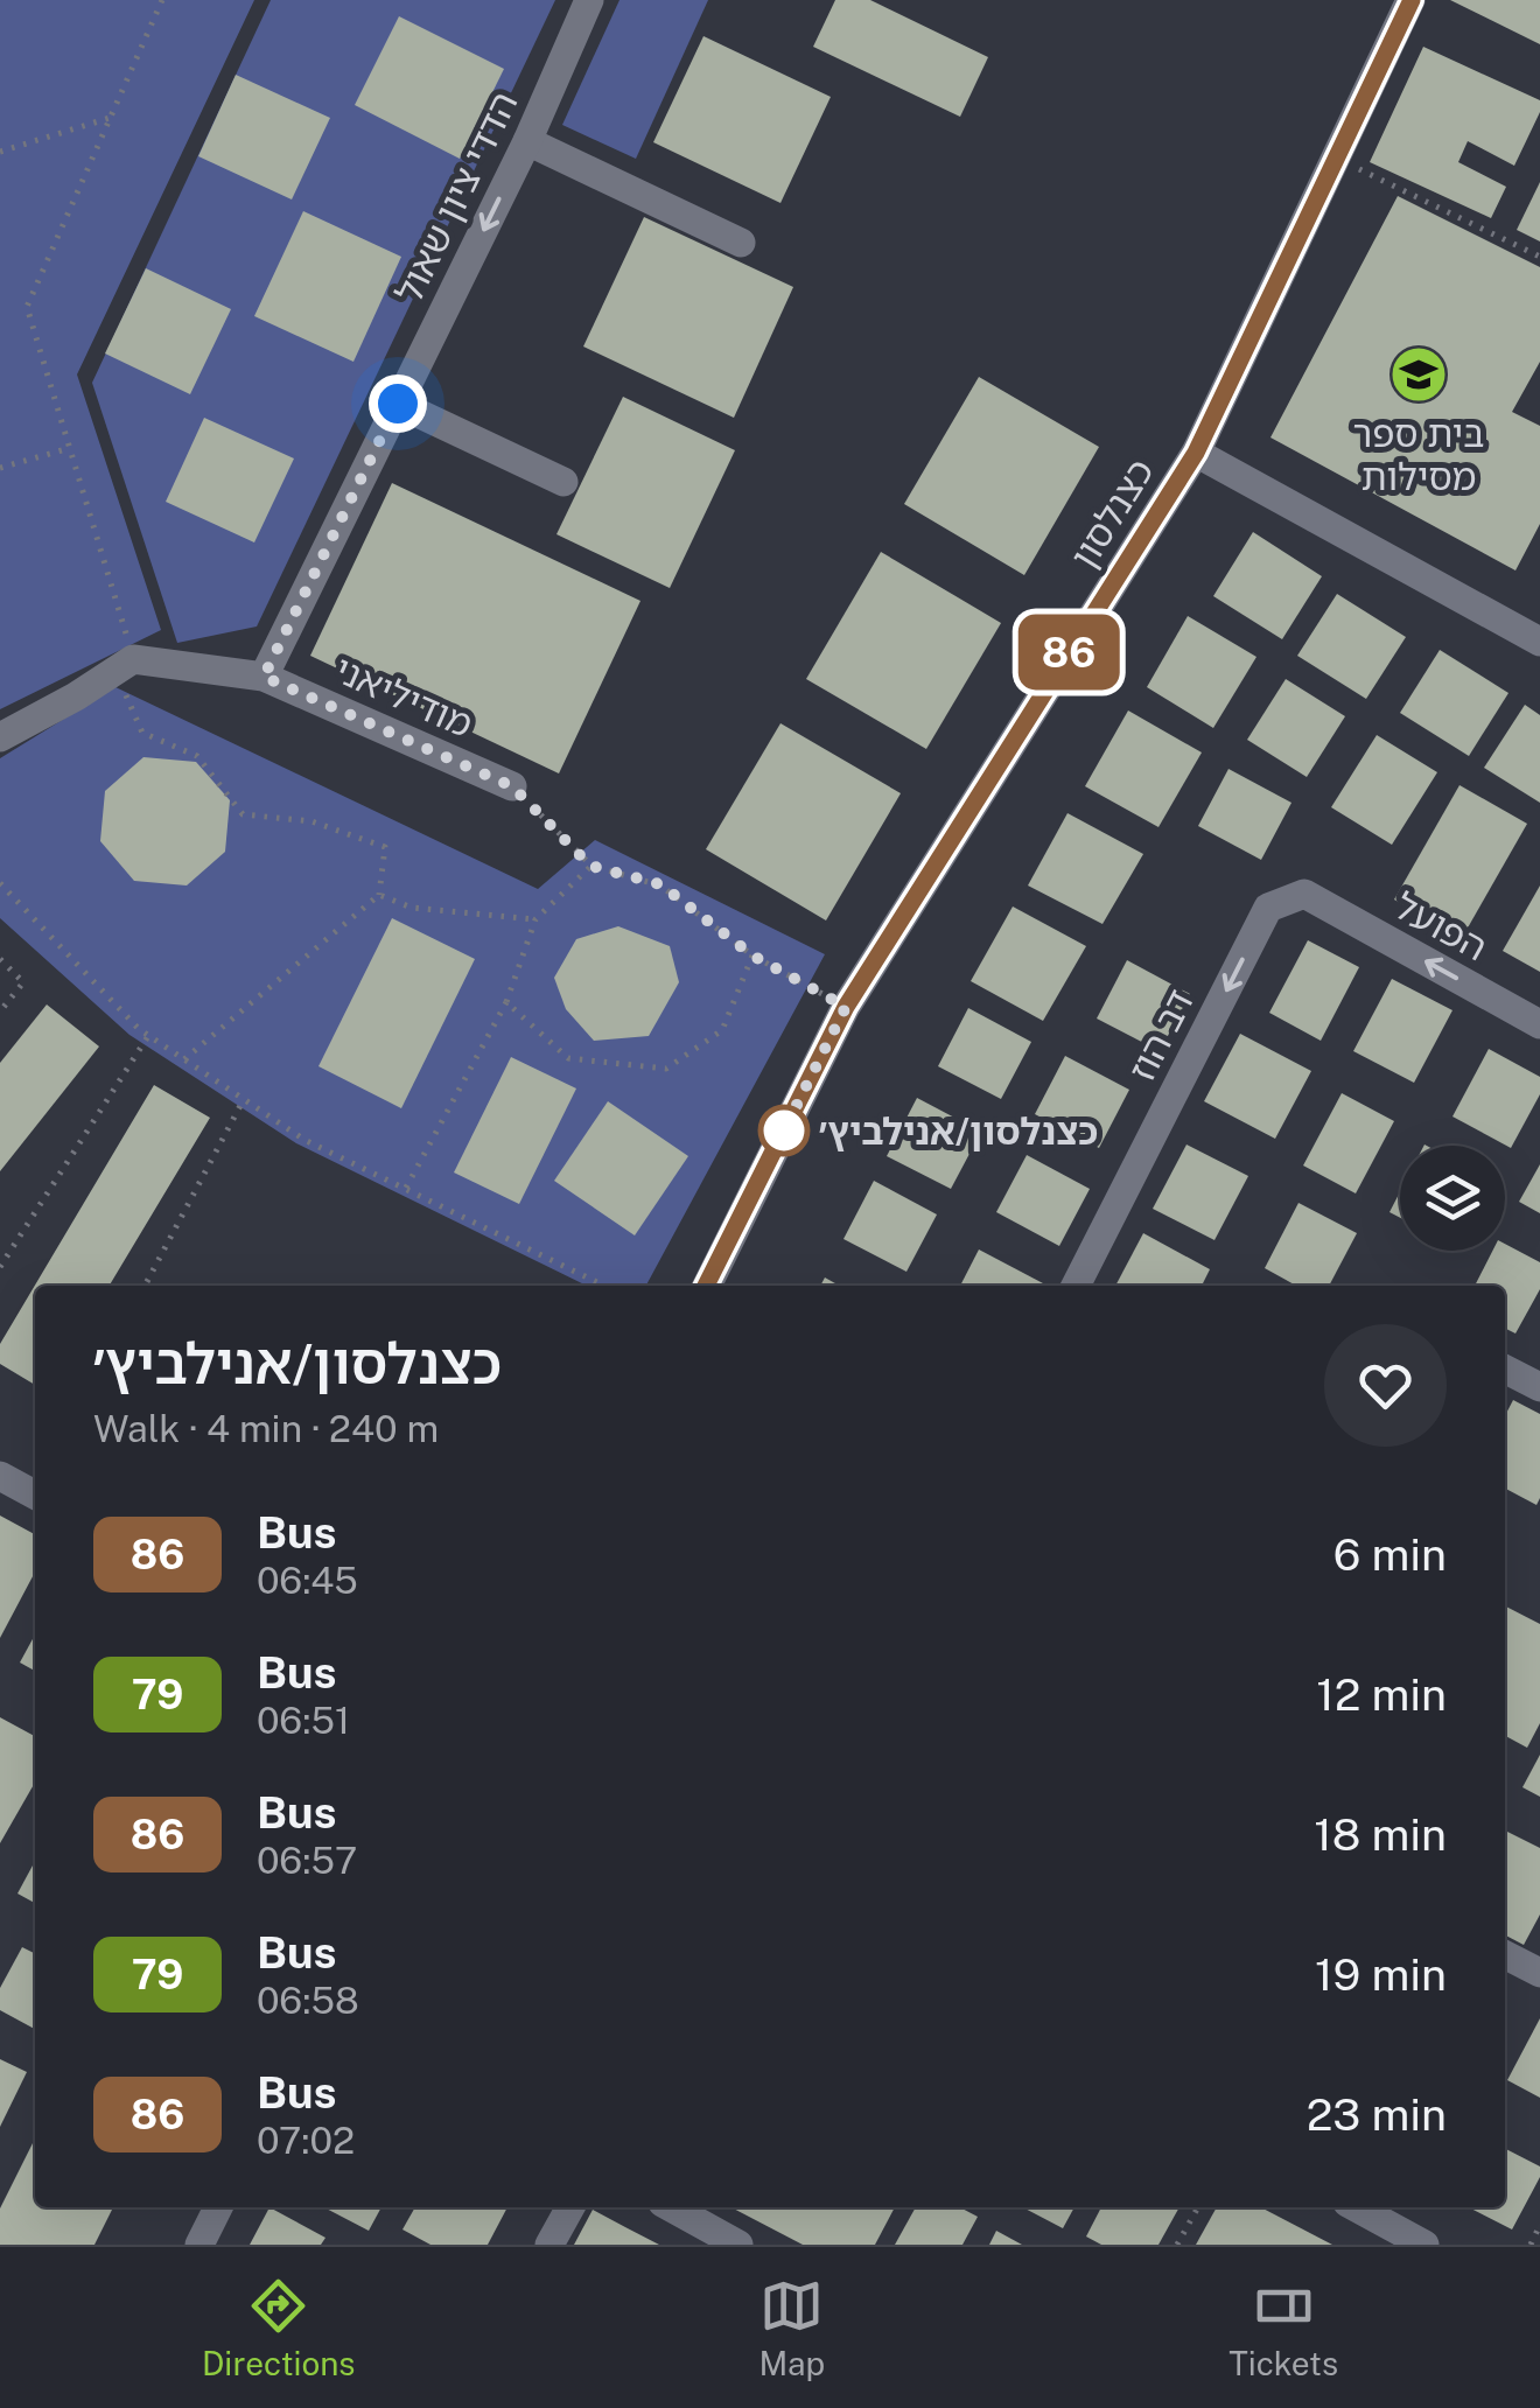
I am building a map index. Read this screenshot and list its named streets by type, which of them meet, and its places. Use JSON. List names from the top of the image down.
{
  "streets": {
    "street": [
      "הדדי ציון שאול",
      "כצנלסון",
      "מודיליאני",
      "הפועל",
      "דב הוז"
    ]
  },
  "crossings": [
    ["הדדי ציון שאול", "מודיליאני"],
    ["הפועל", "דב הוז"]
  ],
  "one_way": ["הדדי ציון שאול", "הפועל", "דב הוז"],
  "places": {
    "school or university": ["בית ספר מסילות"],
    "other": ["כצנלסון/אנילביץ׳"]
  },
  "lines": ["bus line 86"],
  "page": {
    "on_map": "86",
    "heading": ["כצנלסון/אנילביץ׳", "Walk · 4 min · 240 m"],
    "list": [
      {
        "mark": "86",
        "name": "Bus",
        "note": "06:45",
        "value": "6 min"
      },
      {
        "mark": "79",
        "name": "Bus",
        "note": "06:51",
        "value": "12 min"
      },
      {
        "mark": "86",
        "name": "Bus",
        "note": "06:57",
        "value": "18 min"
      },
      {
        "mark": "79",
        "name": "Bus",
        "note": "06:58",
        "value": "19 min"
      },
      {
        "mark": "86",
        "name": "Bus",
        "note": "07:02",
        "value": "23 min"
      }
    ],
    "tabs": ["Directions", "Map", "Tickets"]
  }
}
